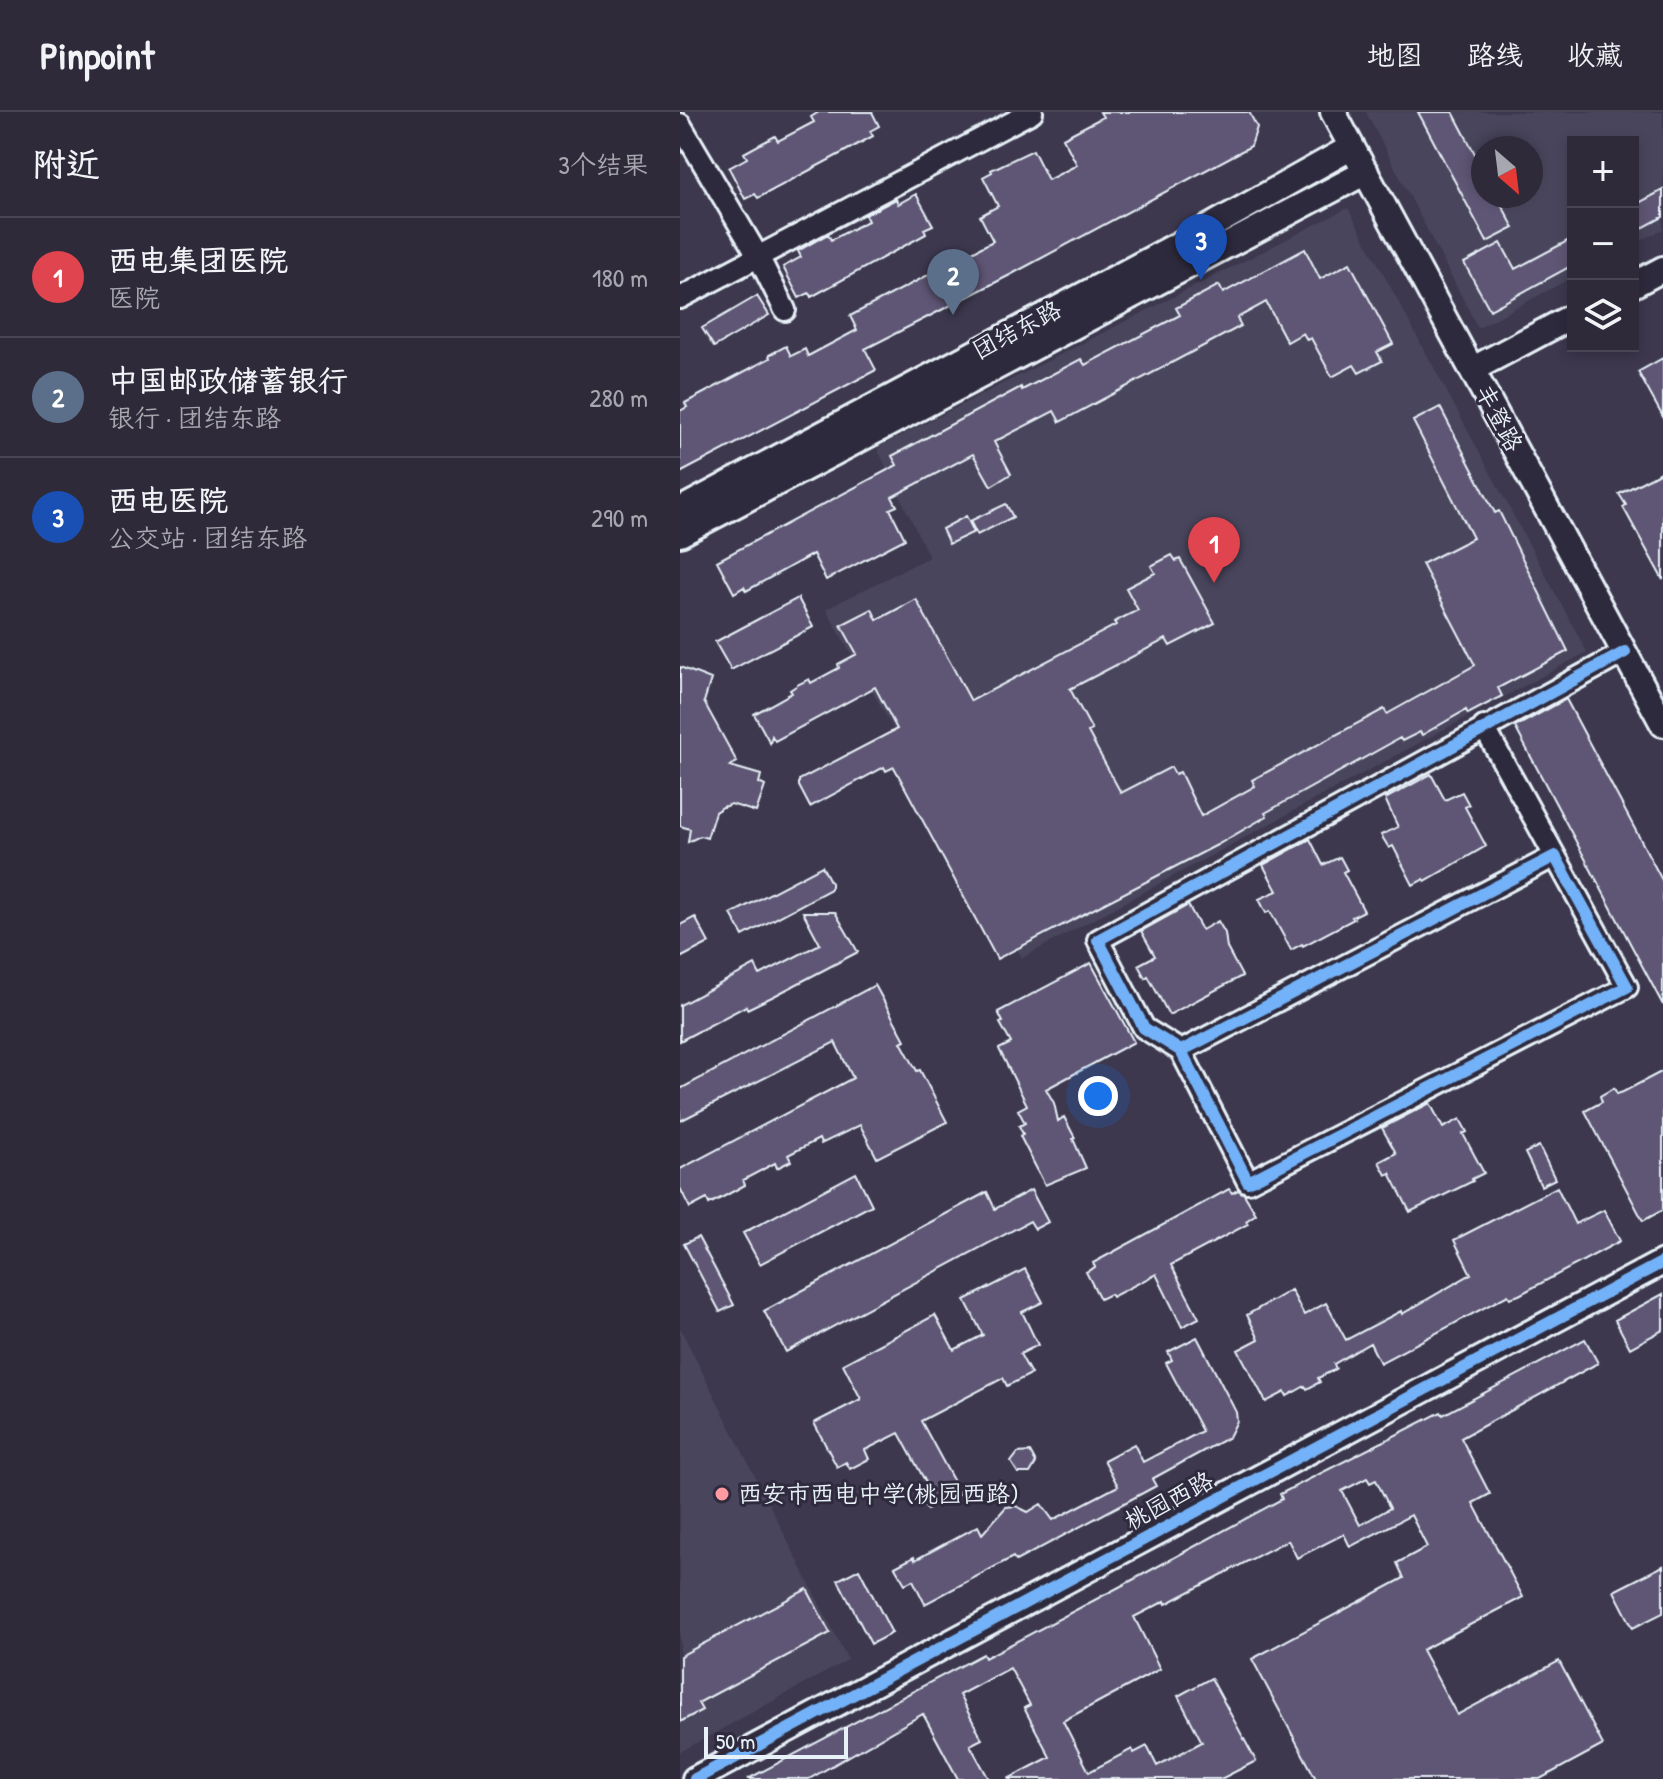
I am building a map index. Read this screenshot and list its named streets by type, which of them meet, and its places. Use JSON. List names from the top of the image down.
{
  "streets": {
    "street": ["团结东路", "丰登路", "桃园西路"]
  },
  "crossings": [
    ["团结东路", "丰登路"]
  ],
  "places": ["西安市西电中学(桃园西路)"],
  "scale_bar": "50 m",
  "north": "bottom right",
  "page": {
    "header": "Pinpoint",
    "nav": ["地图", "路线", "收藏"],
    "heading": ["附近", "3个结果"],
    "map_buttons": ["+", "−"],
    "pins": ["3", "2", "1"],
    "list": [
      {
        "mark": "1",
        "name": "西电集团医院",
        "note": "医院",
        "value": "180 m"
      },
      {
        "mark": "2",
        "name": "中国邮政储蓄银行",
        "note": "银行 · 团结东路",
        "value": "280 m"
      },
      {
        "mark": "3",
        "name": "西电医院",
        "note": "公交站 · 团结东路",
        "value": "290 m"
      }
    ],
    "scale": "50 m"
  }
}
